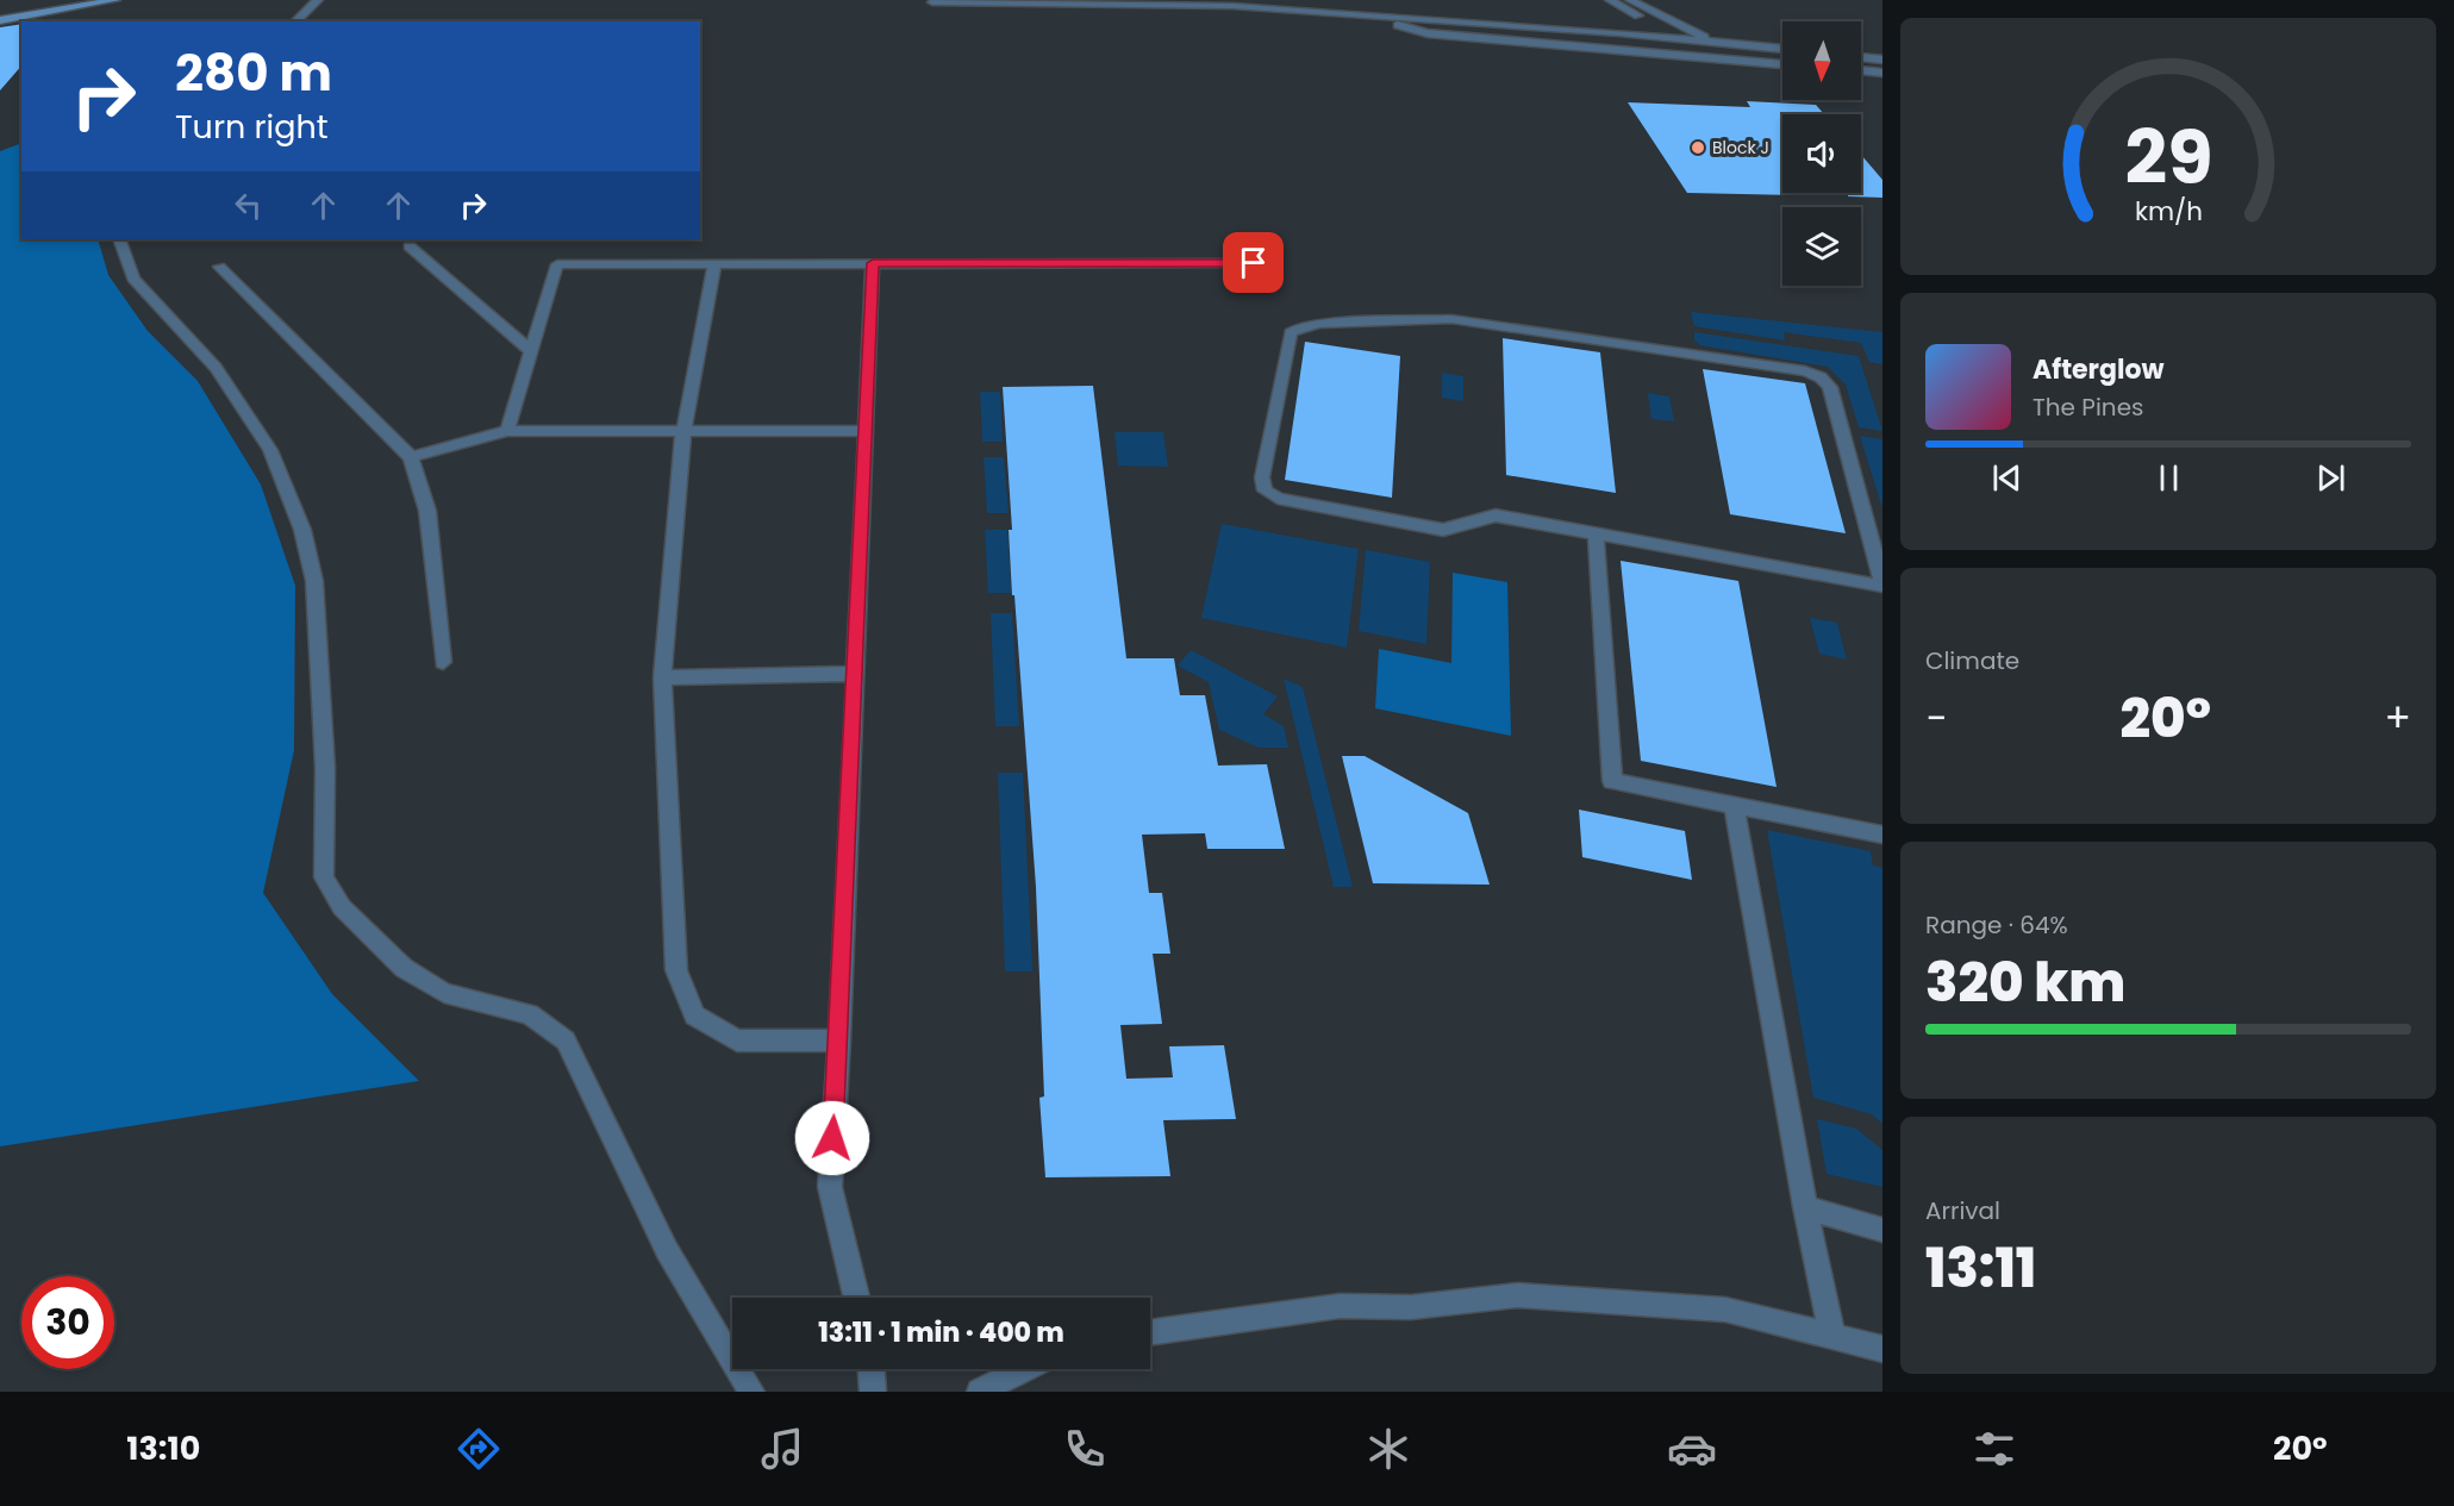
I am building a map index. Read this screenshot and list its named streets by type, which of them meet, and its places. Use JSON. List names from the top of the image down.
{
  "places": ["Block J"],
  "north": "bottom",
  "page": {
    "turn": ["280 m", "Turn right"],
    "song": ["Afterglow", "The Pines"],
    "tile": [
      "Climate",
      ["Range · 64%", "320 km"],
      ["Arrival", "13:11"]
    ],
    "heat": ["−", "20°", "+"],
    "limit": "30",
    "trip": "13:11 · 1 min · 400 m",
    "tabs": ["13:10", "20°"],
    "gauge": ["29", "km/h"]
  }
}
